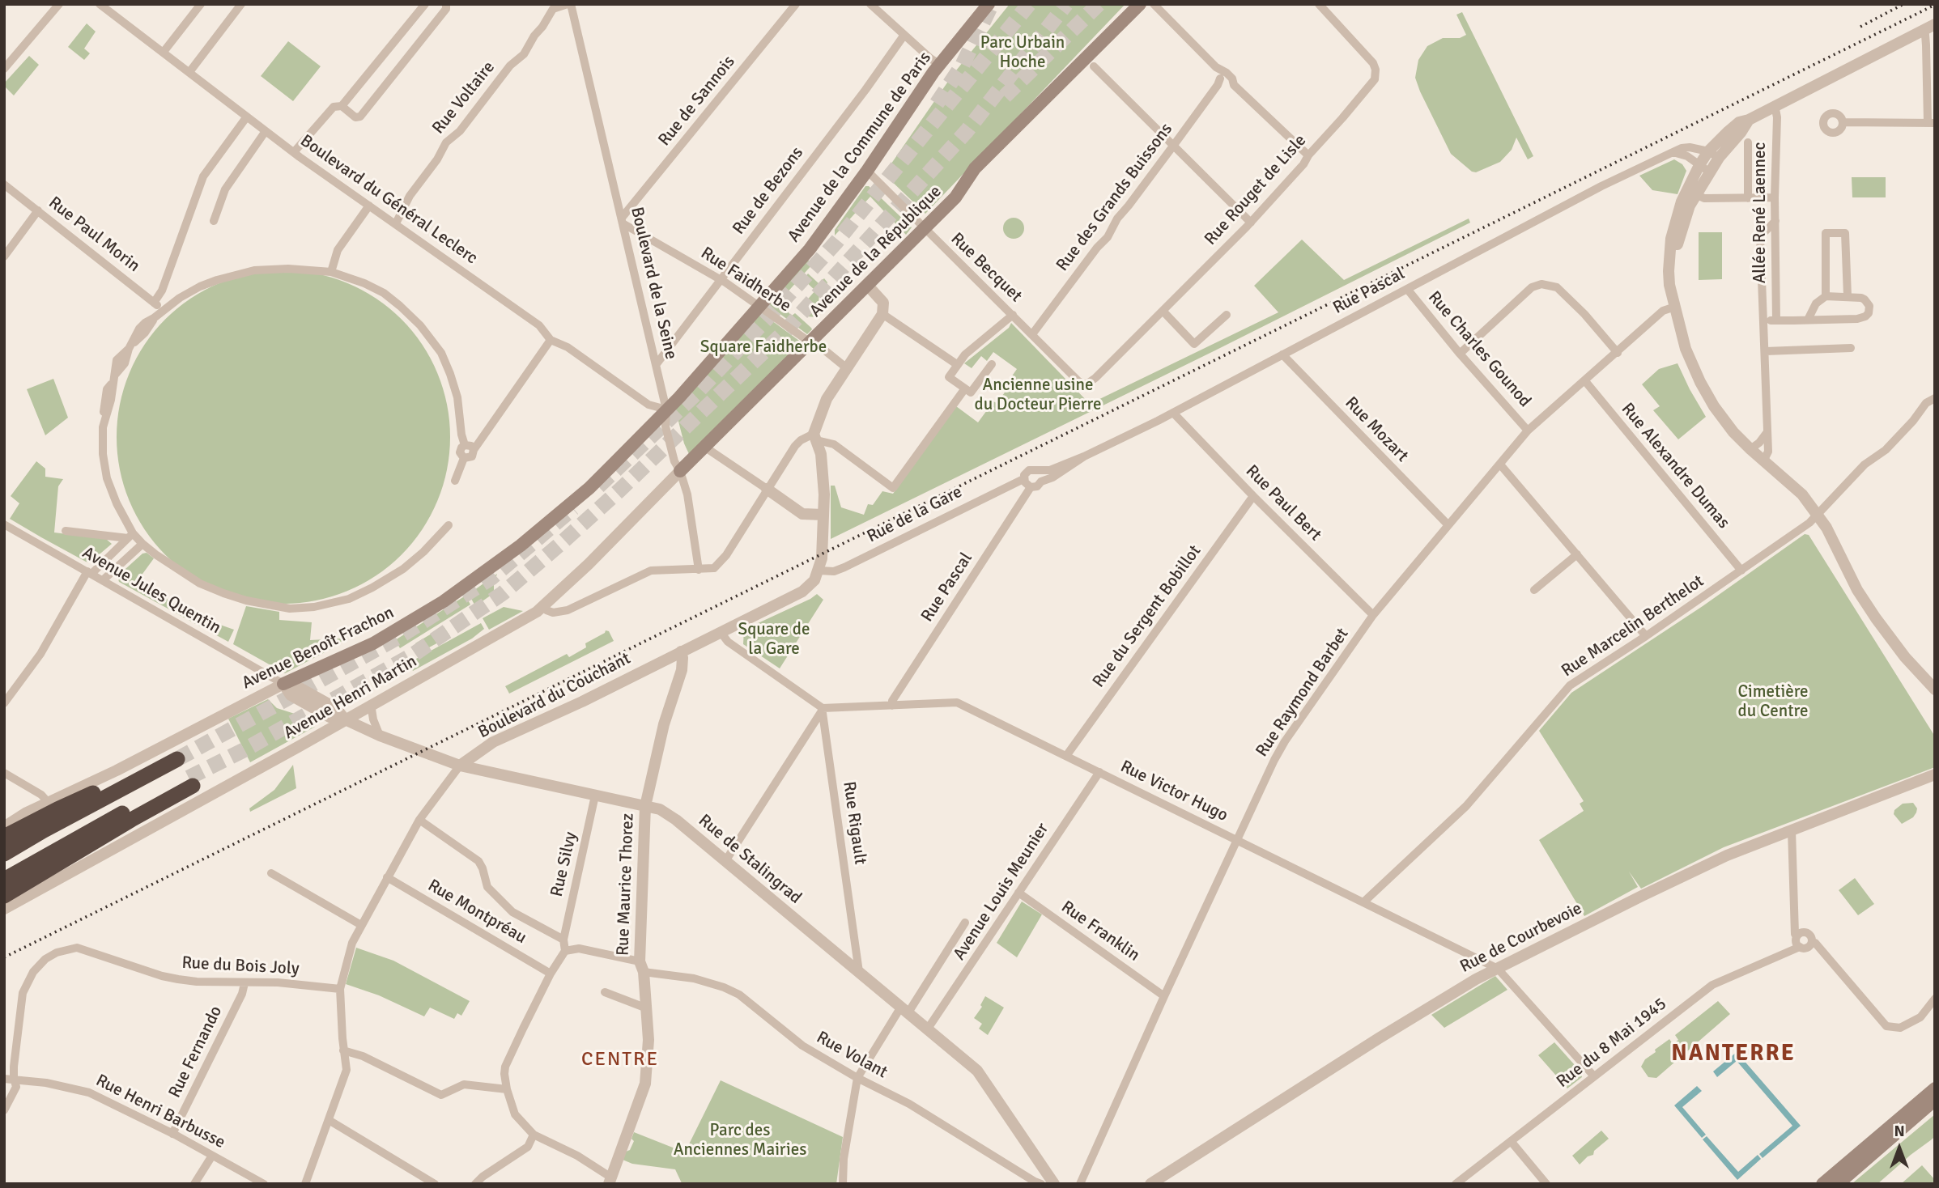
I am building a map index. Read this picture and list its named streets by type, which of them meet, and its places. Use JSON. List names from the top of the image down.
{
  "streets": {
    "main road": ["Avenue de la Commune de Paris", "Avenue de la République", "Avenue Benoît Frachon"],
    "street": [
      "Rue Voltaire",
      "Rue de Sannois",
      "Rue Rouget de Lisle",
      "Rue de Bezons",
      "Rue des Grands Buissons",
      "Boulevard du Général Leclerc",
      "Allée René Laennec",
      "Rue Paul Morin",
      "Rue Becquet",
      "Rue Faidherbe",
      "Boulevard de la Seine",
      "Rue Pascal",
      "Rue Charles Gounod",
      "Rue Mozart",
      "Rue Alexandre Dumas",
      "Rue Paul Bert",
      "Rue de la Gare",
      "Avenue Jules Quentin",
      "Rue du Sergent Bobillot",
      "Rue Marcelin Berthelot",
      "Rue Raymond Barbet",
      "Boulevard du Couchant",
      "Avenue Henri Martin",
      "Rue Victor Hugo",
      "Rue Rigault",
      "Rue de Stalingrad",
      "Rue Silvy",
      "Rue Maurice Thorez",
      "Avenue Louis Meunier",
      "Rue Montpréau",
      "Rue Franklin",
      "Rue de Courbevoie",
      "Rue du Bois Joly",
      "Rue du 8 Mai 1945",
      "Rue Fernando",
      "Rue Volant",
      "Rue Henri Barbusse"
    ]
  },
  "crossings": [
    ["Rue Voltaire", "Boulevard du Général Leclerc"],
    ["Rue Voltaire", "Boulevard de la Seine"],
    ["Rue de Sannois", "Rue Faidherbe"],
    ["Rue de Sannois", "Boulevard de la Seine"],
    ["Avenue de la Commune de Paris", "Boulevard du Général Leclerc"],
    ["Avenue de la Commune de Paris", "Rue Becquet"],
    ["Avenue de la Commune de Paris", "Rue Faidherbe"],
    ["Avenue de la Commune de Paris", "Boulevard de la Seine"],
    ["Avenue de la Commune de Paris", "Avenue Benoît Frachon"],
    ["Rue Rouget de Lisle", "Rue Becquet"],
    ["Rue de Bezons", "Rue Faidherbe"],
    ["Rue de Bezons", "Boulevard de la Seine"],
    ["Rue des Grands Buissons", "Rue Becquet"],
    ["Boulevard du Général Leclerc", "Boulevard de la Seine"],
    ["Boulevard du Général Leclerc", "Avenue Benoît Frachon"],
    ["Avenue de la République", "Rue Becquet"],
    ["Avenue de la République", "Rue Faidherbe"],
    ["Avenue de la République", "Boulevard de la Seine"],
    ["Avenue de la République", "Avenue Henri Martin"],
    ["Rue Faidherbe", "Boulevard de la Seine"],
    ["Boulevard de la Seine", "Avenue Benoît Frachon"],
    ["Boulevard de la Seine", "Avenue Henri Martin"],
    ["Rue Pascal", "Rue Charles Gounod"],
    ["Rue Pascal", "Rue Mozart"],
    ["Rue Pascal", "Rue Paul Bert"],
    ["Rue Pascal", "Rue de la Gare"],
    ["Rue Pascal", "Rue Victor Hugo"],
    ["Rue Charles Gounod", "Rue Raymond Barbet"],
    ["Rue Mozart", "Rue Raymond Barbet"],
    ["Rue Alexandre Dumas", "Rue Marcelin Berthelot"],
    ["Rue Alexandre Dumas", "Rue Raymond Barbet"],
    ["Rue Paul Bert", "Rue du Sergent Bobillot"],
    ["Rue Paul Bert", "Rue Raymond Barbet"],
    ["Rue de la Gare", "Boulevard du Couchant"],
    ["Avenue Jules Quentin", "Avenue Benoît Frachon"],
    ["Avenue Jules Quentin", "Rue de Stalingrad"],
    ["Rue du Sergent Bobillot", "Rue Victor Hugo"],
    ["Rue Marcelin Berthelot", "Rue Victor Hugo"],
    ["Avenue Benoît Frachon", "Rue de Stalingrad"],
    ["Rue Raymond Barbet", "Rue Victor Hugo"],
    ["Rue Raymond Barbet", "Rue Franklin"],
    ["Boulevard du Couchant", "Rue de Stalingrad"],
    ["Boulevard du Couchant", "Rue Maurice Thorez"],
    ["Boulevard du Couchant", "Rue Montpréau"],
    ["Boulevard du Couchant", "Rue du Bois Joly"],
    ["Avenue Henri Martin", "Rue de Stalingrad"],
    ["Rue Victor Hugo", "Rue Rigault"],
    ["Rue Victor Hugo", "Avenue Louis Meunier"],
    ["Rue Victor Hugo", "Rue de Courbevoie"],
    ["Rue Rigault", "Rue de Stalingrad"],
    ["Rue de Stalingrad", "Rue Silvy"],
    ["Rue de Stalingrad", "Rue Maurice Thorez"],
    ["Rue de Stalingrad", "Avenue Louis Meunier"],
    ["Rue Maurice Thorez", "Rue Volant"],
    ["Avenue Louis Meunier", "Rue Franklin"],
    ["Rue du Bois Joly", "Rue Fernando"],
    ["Rue du Bois Joly", "Rue Henri Barbusse"],
    ["Rue Fernando", "Rue Henri Barbusse"]
  ],
  "districts": ["NANTERRE", "CENTRE"],
  "parks": [
    "Parc Urbain Hoche",
    "Square Faidherbe",
    "Ancienne usine du Docteur Pierre",
    "Square de la Gare",
    "Cimetière du Centre",
    "Parc des Anciennes Mairies"
  ],
  "north": "top"
}
